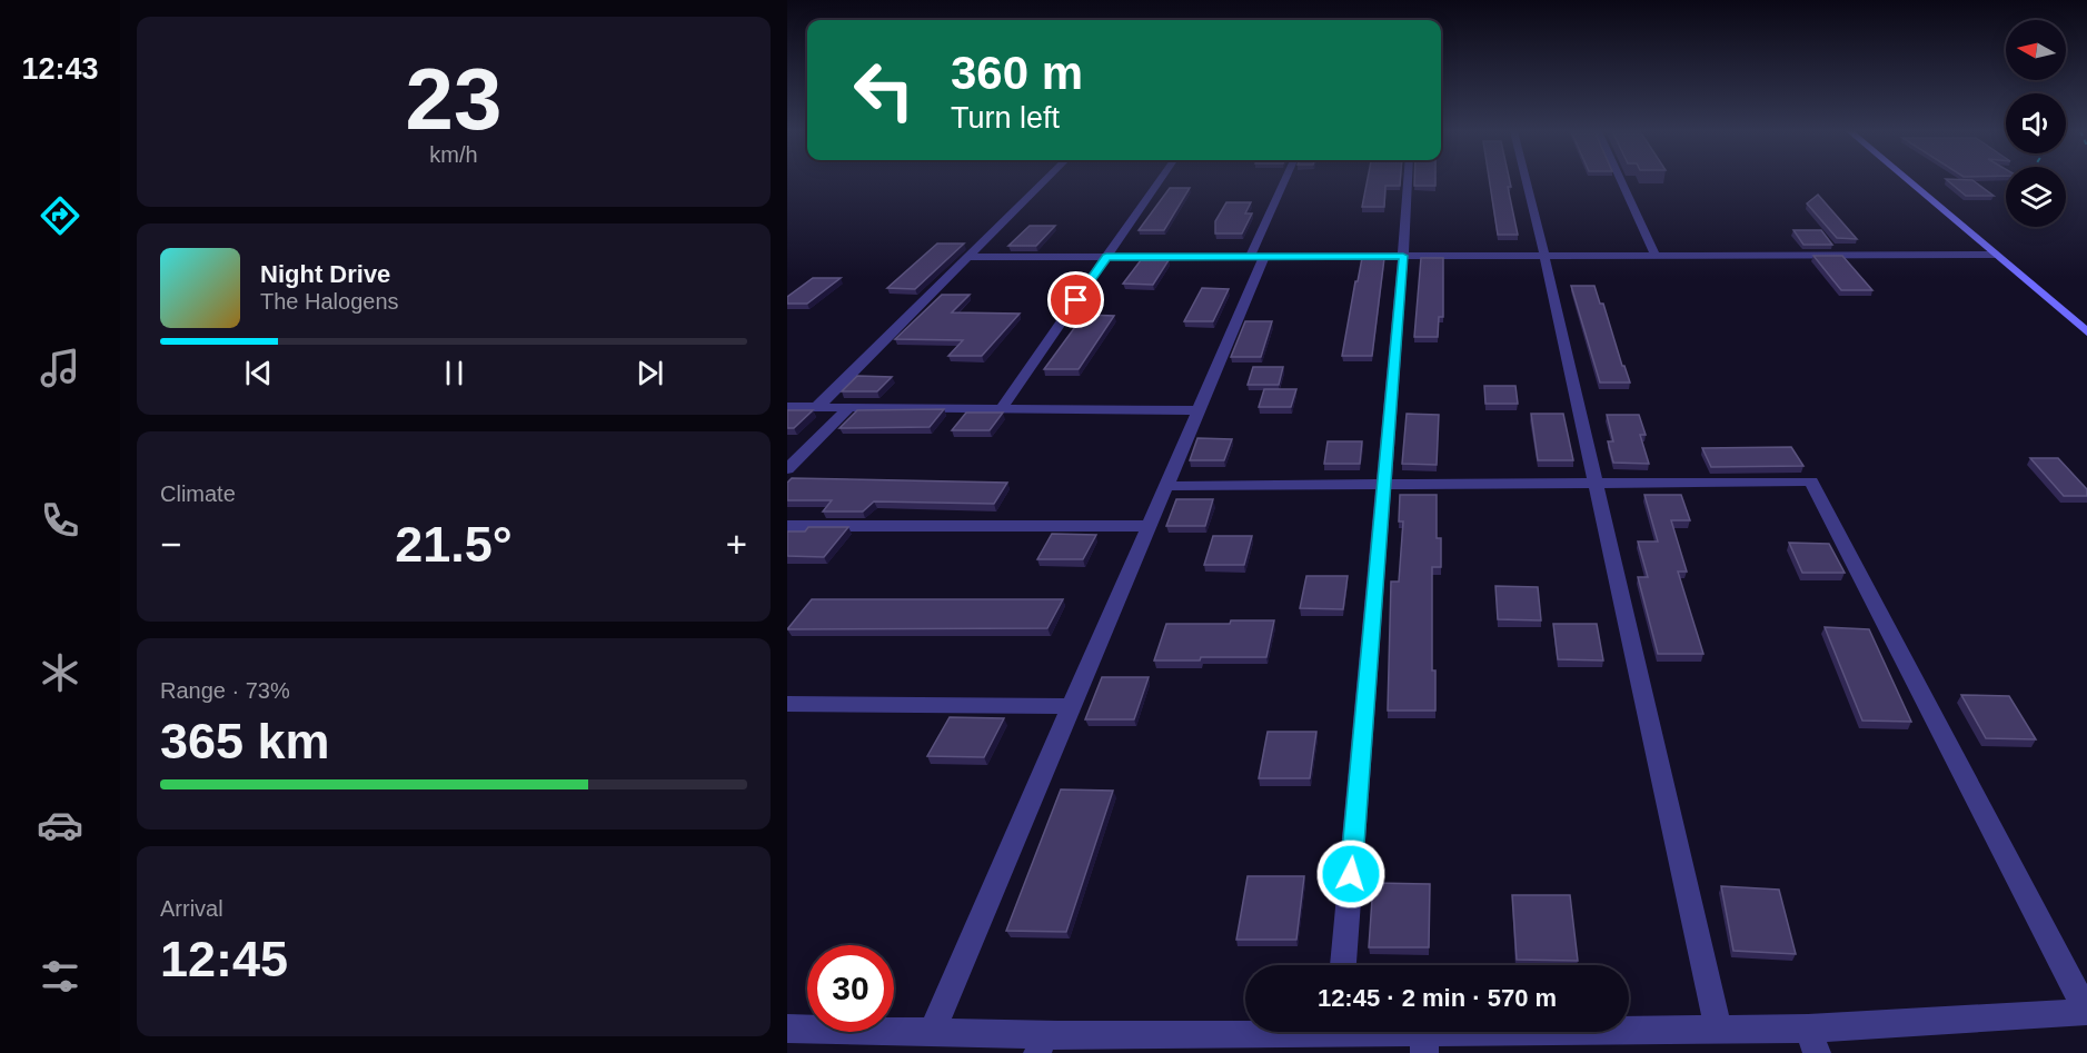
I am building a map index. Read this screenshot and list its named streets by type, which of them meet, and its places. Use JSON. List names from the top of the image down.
{
  "north": "left",
  "page": {
    "tabs": "12:43",
    "tile": [
      ["23", "km/h"],
      "Climate",
      ["Range · 73%", "365 km"],
      ["Arrival", "12:45"]
    ],
    "turn": ["360 m", "Turn left"],
    "song": ["Night Drive", "The Halogens"],
    "heat": ["−", "21.5°", "+"],
    "limit": "30",
    "trip": "12:45 · 2 min · 570 m"
  }
}
